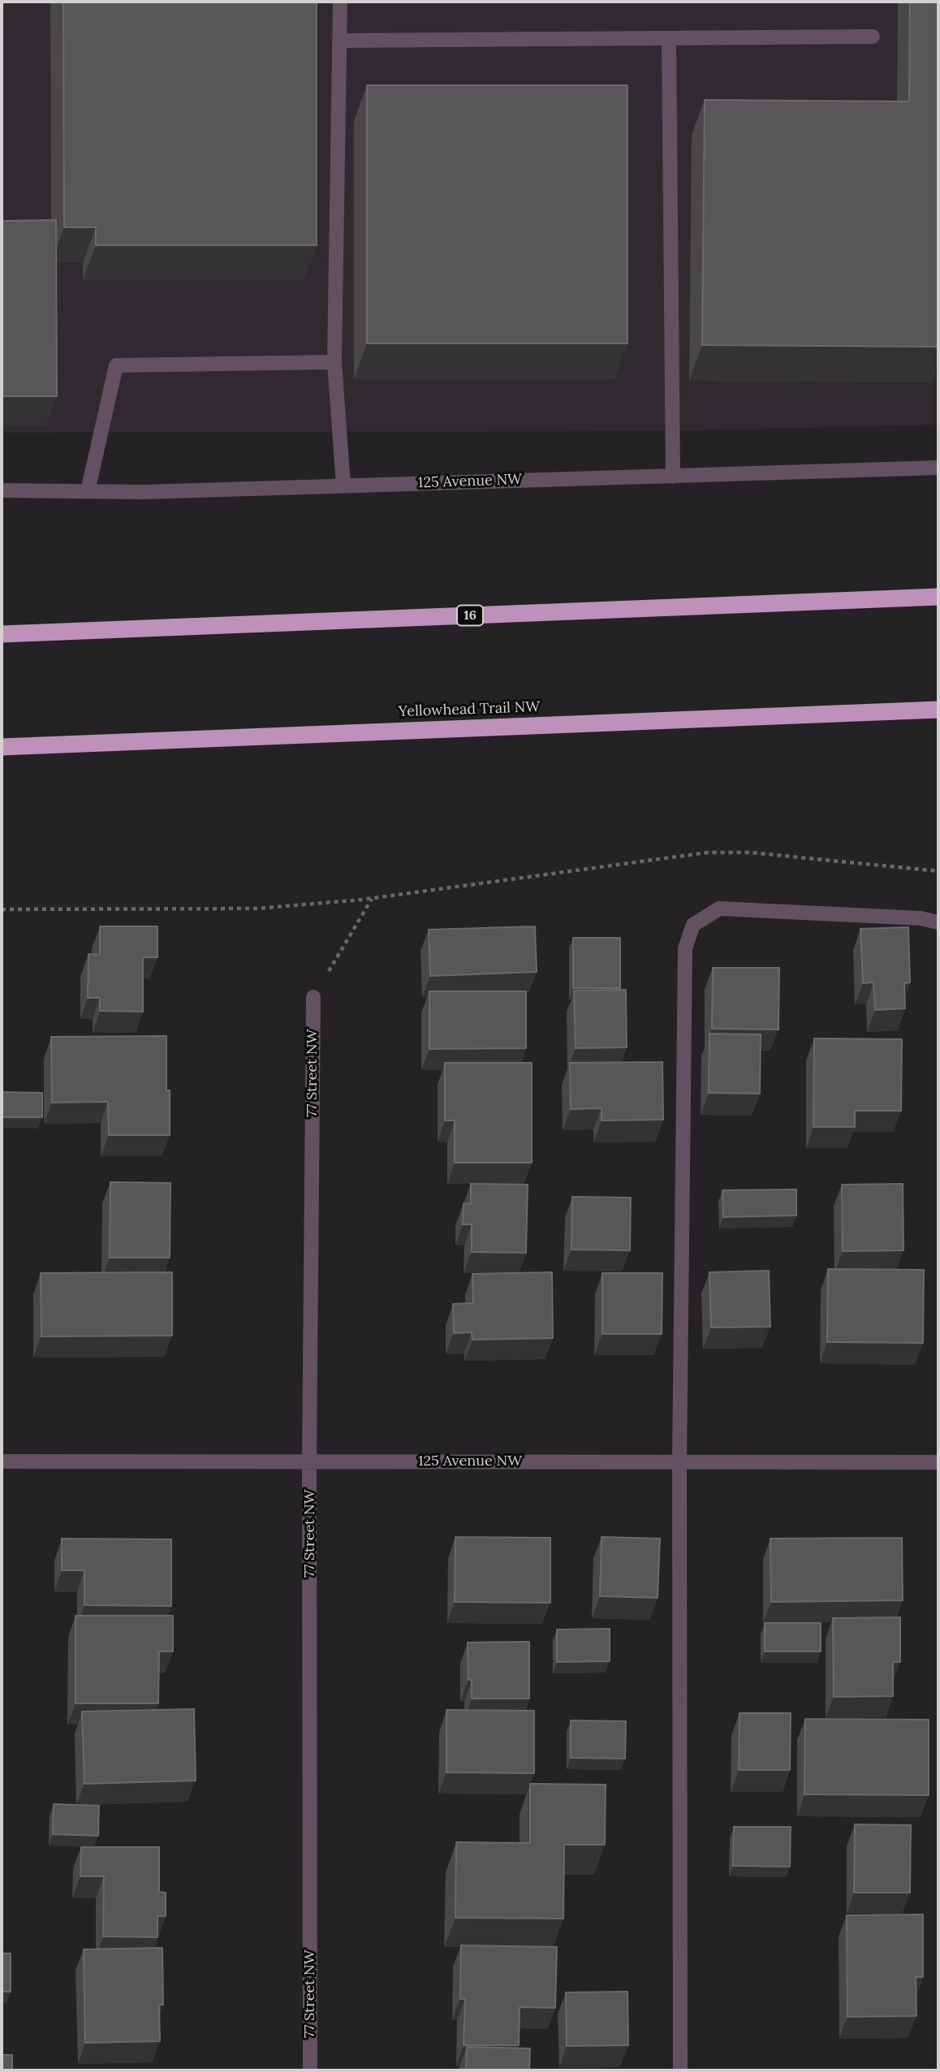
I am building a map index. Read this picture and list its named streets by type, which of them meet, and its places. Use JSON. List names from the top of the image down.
{
  "streets": {
    "highway": ["16", "Yellowhead Trail NW"],
    "street": ["125 Avenue NW", "77 Street NW"]
  },
  "crossings": [
    ["125 Avenue NW", "77 Street NW"]
  ]
}
